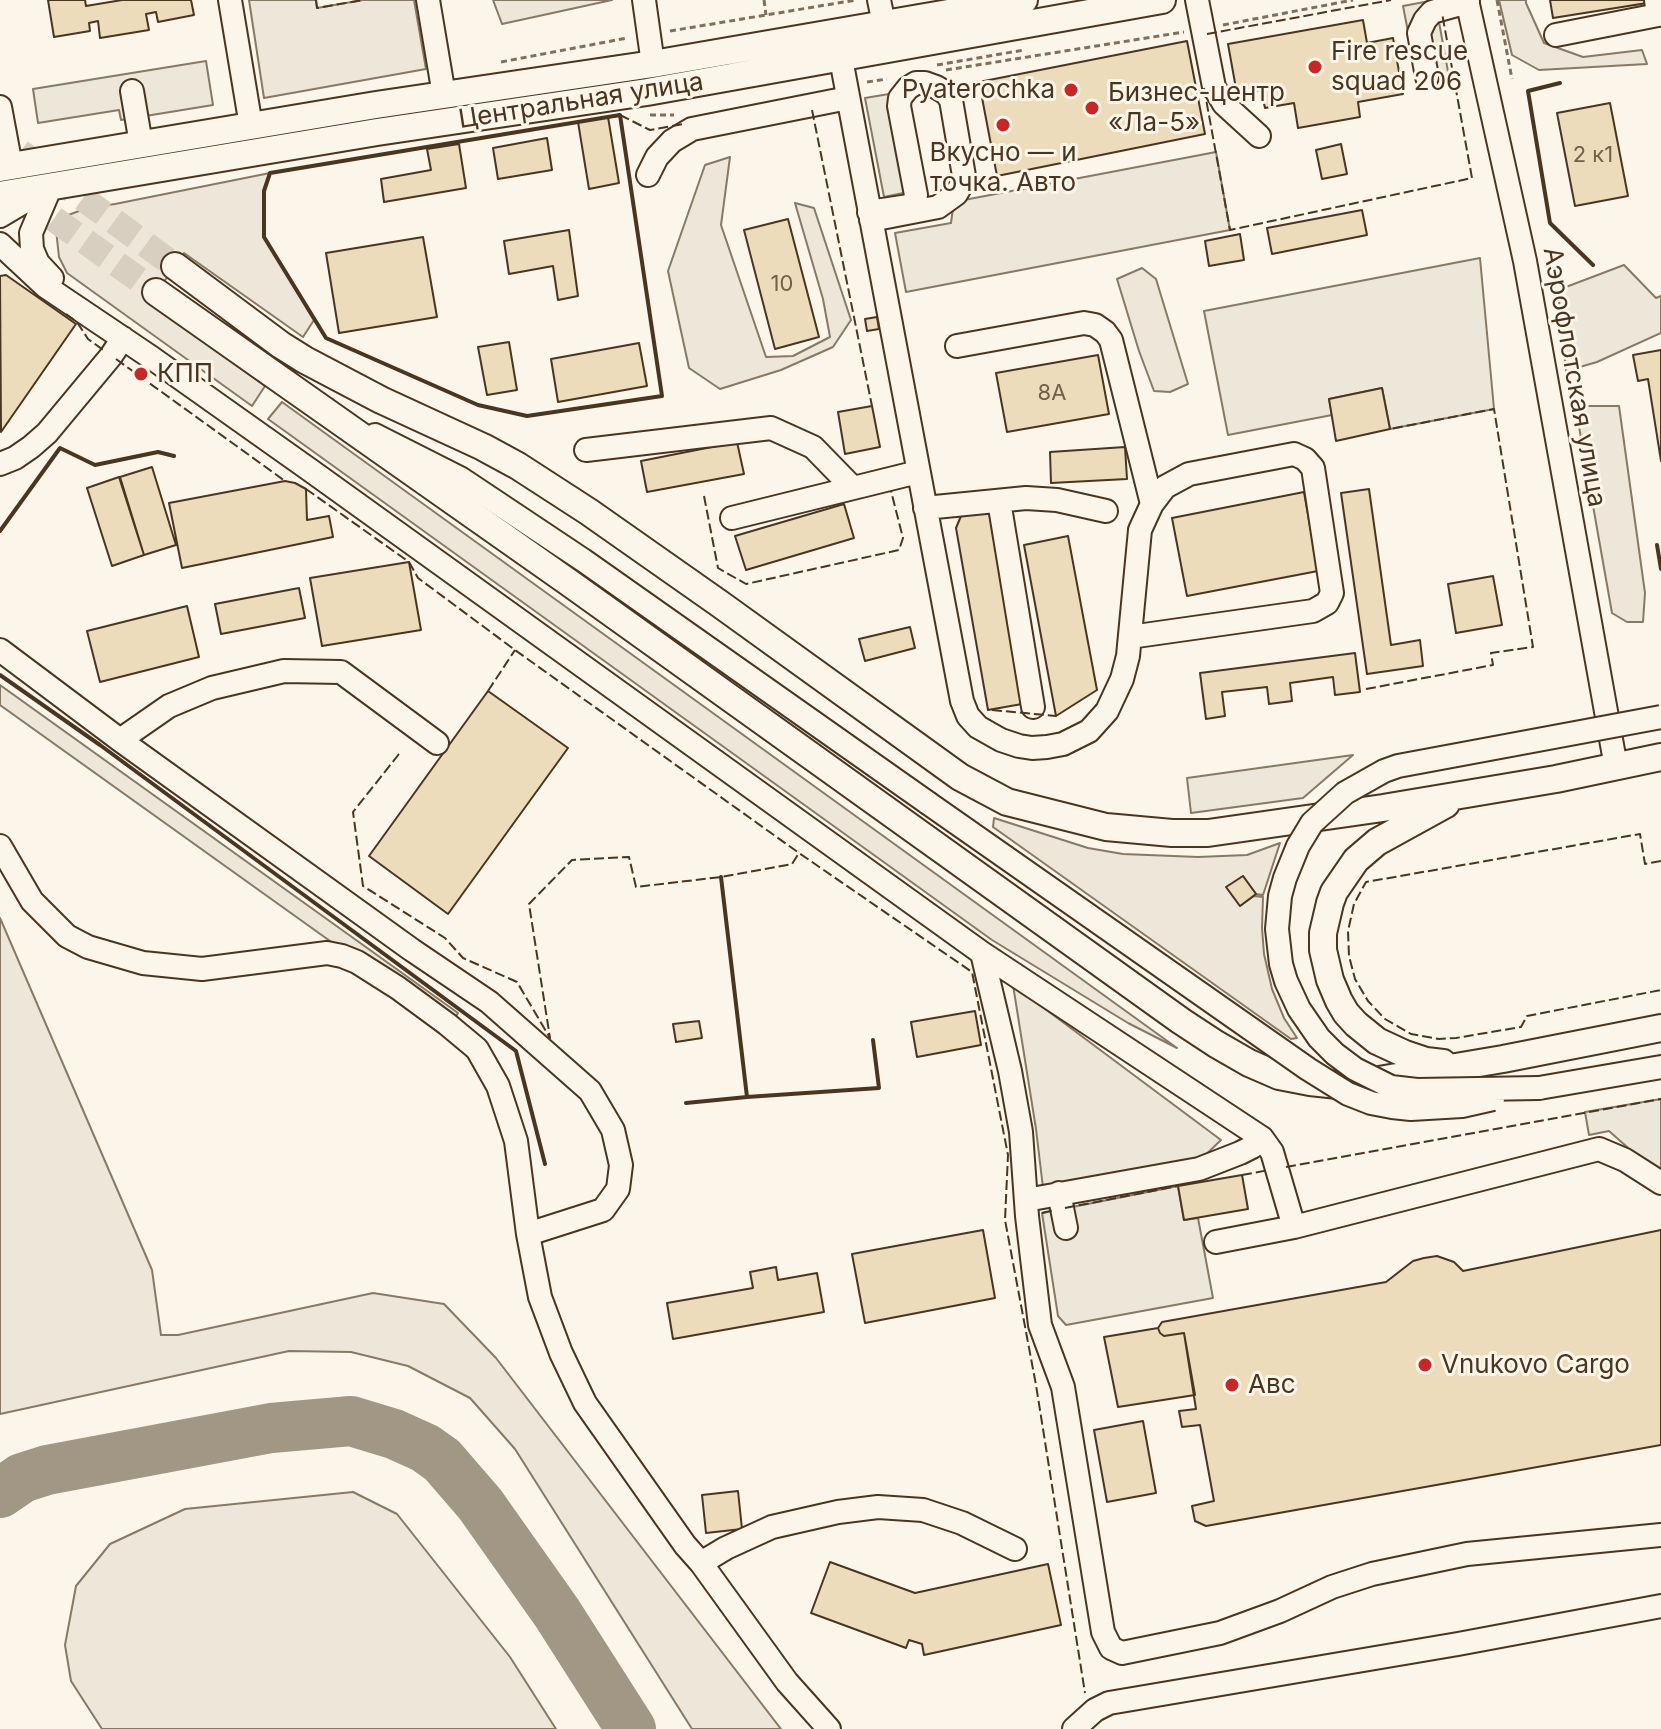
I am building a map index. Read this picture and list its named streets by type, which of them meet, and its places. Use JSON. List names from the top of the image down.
{
  "streets": {
    "main road": ["Центральная улица"],
    "street": ["Аэрофлотская улица"]
  },
  "places": [
    "Fire rescue squad 206",
    "Pyaterochka",
    "Бизнес-центр «Ла-5»",
    "Вкусно — и точка. Авто",
    "КПП",
    "Vnukovo Cargo",
    "Авс"
  ],
  "house_numbers": ["2 к1", "10", "8А"]
}
